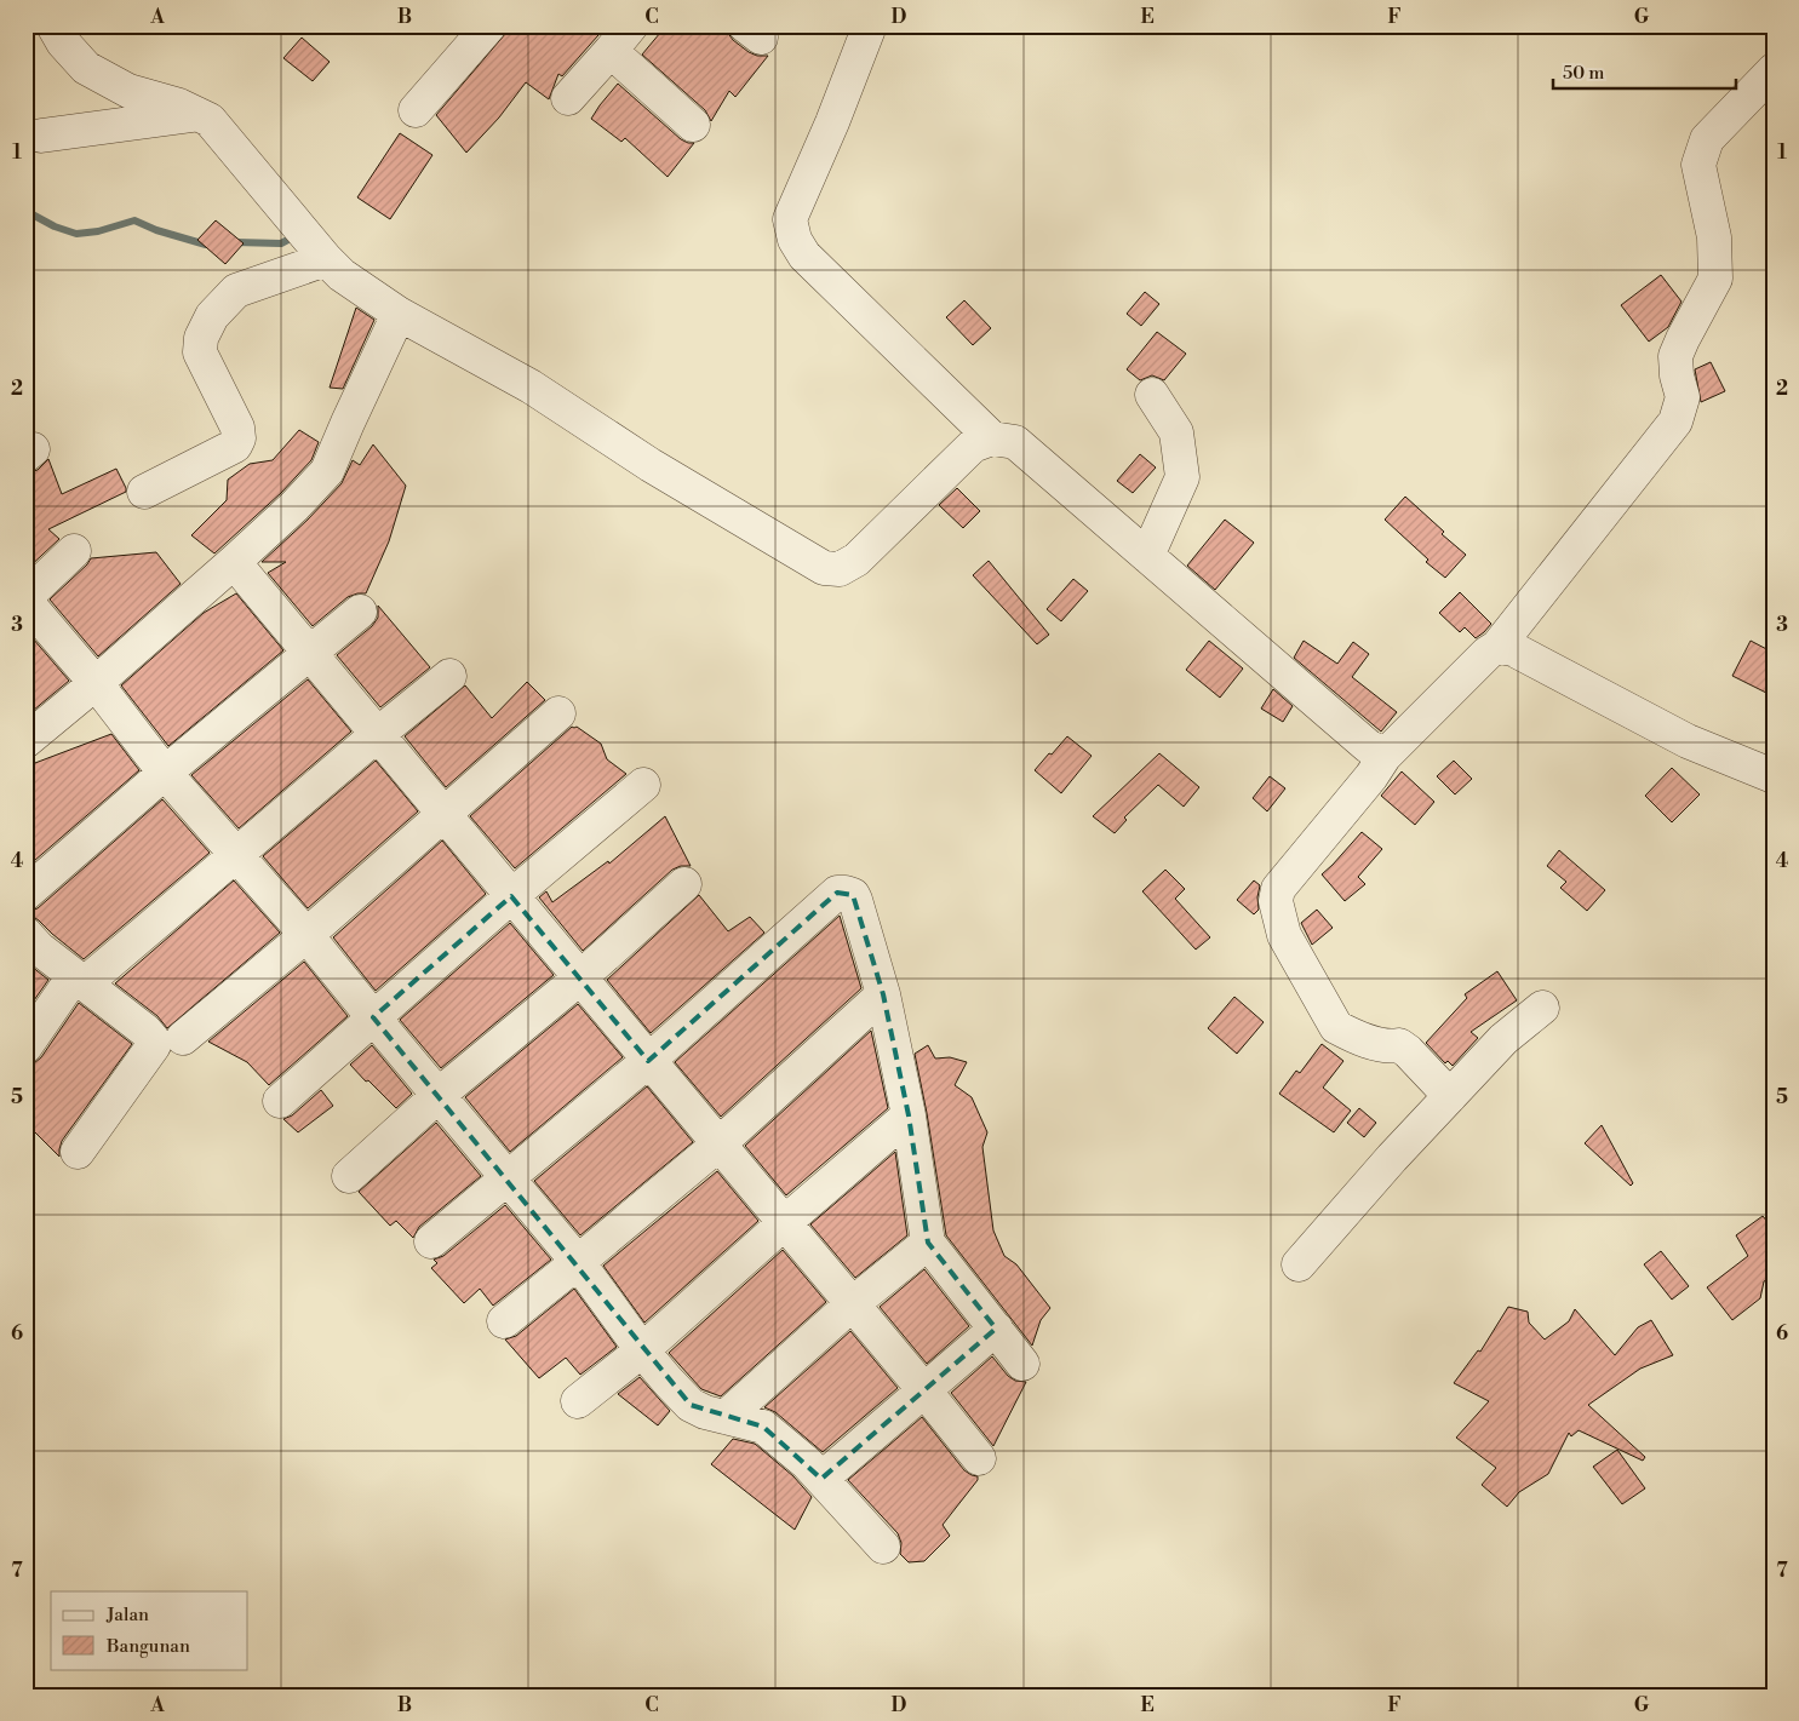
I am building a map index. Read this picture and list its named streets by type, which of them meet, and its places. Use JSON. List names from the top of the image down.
{
  "legend": ["Jalan", "Bangunan"],
  "scale_bar": "50 m",
  "grid": {
    "columns": [
      "A",
      "B",
      "C",
      "D",
      "E",
      "F",
      "G"
    ],
    "rows": [
      "1",
      "2",
      "3",
      "4",
      "5",
      "6",
      "7"
    ]
  }
}
